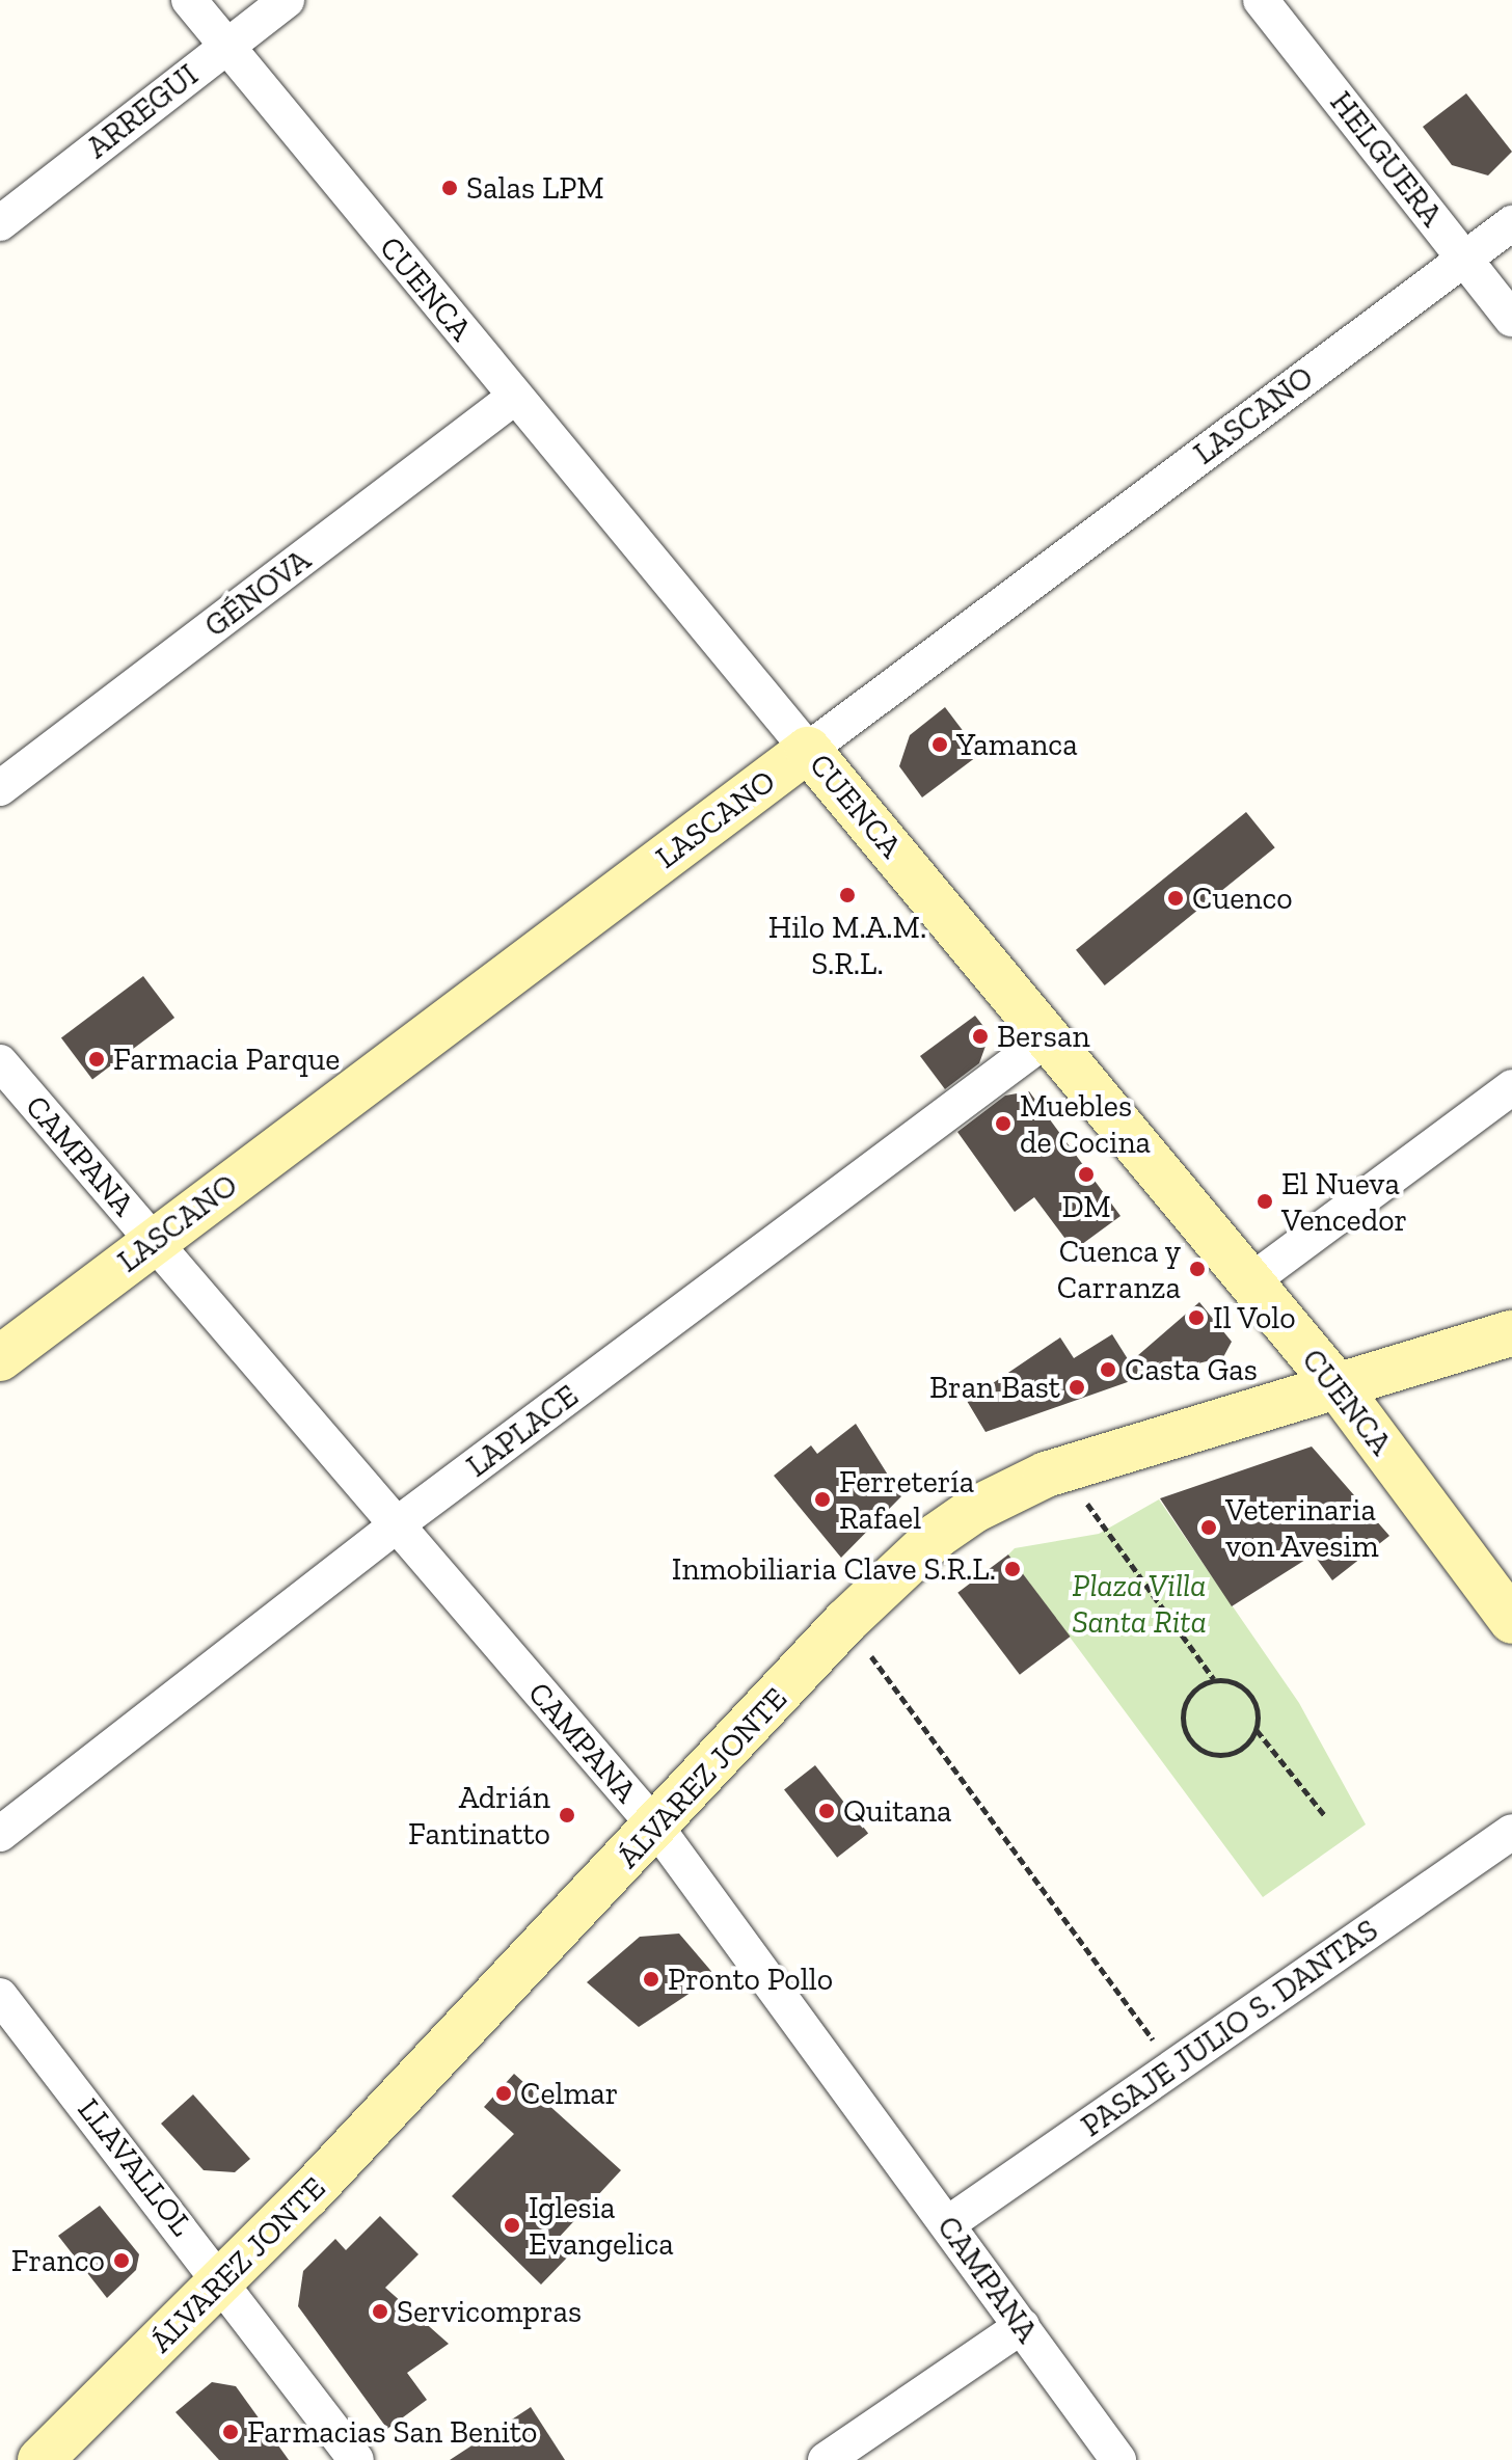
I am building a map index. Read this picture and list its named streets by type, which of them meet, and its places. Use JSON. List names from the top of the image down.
{
  "streets": {
    "street": [
      "ARREGUI",
      "HELGUERA",
      "CUENCA",
      "LASCANO",
      "GÉNOVA",
      "CAMPANA",
      "LAPLACE",
      "ÁLVAREZ JONTE",
      "PASAJE JULIO S. DANTAS",
      "LLAVALLOL"
    ]
  },
  "crossings": [
    ["ARREGUI", "CUENCA"],
    ["HELGUERA", "LASCANO"],
    ["CUENCA", "LASCANO"],
    ["CUENCA", "GÉNOVA"],
    ["CUENCA", "LAPLACE"],
    ["CUENCA", "ÁLVAREZ JONTE"],
    ["LASCANO", "CAMPANA"],
    ["CAMPANA", "LAPLACE"],
    ["CAMPANA", "ÁLVAREZ JONTE"],
    ["CAMPANA", "PASAJE JULIO S. DANTAS"],
    ["ÁLVAREZ JONTE", "LLAVALLOL"]
  ],
  "parks": ["Plaza Villa Santa Rita"],
  "places": [
    "Salas LPM",
    "Yamanca",
    "Hilo M.A.M. S.R.L.",
    "Cuenco",
    "Bersan",
    "Farmacia Parque",
    "Muebles de Cocina",
    "DM",
    "El Nueva Vencedor",
    "Cuenca y Carranza",
    "Il Volo",
    "Casta Gas",
    "Bran Bast",
    "Ferretería Rafael",
    "Veterinaria von Avesim",
    "Inmobiliaria Clave S.R.L.",
    "Quitana",
    "Adrián Fantinatto",
    "Pronto Pollo",
    "Celmar",
    "Iglesia Evangelica",
    "Franco",
    "Servicompras",
    "Farmacias San Benito"
  ]
}
